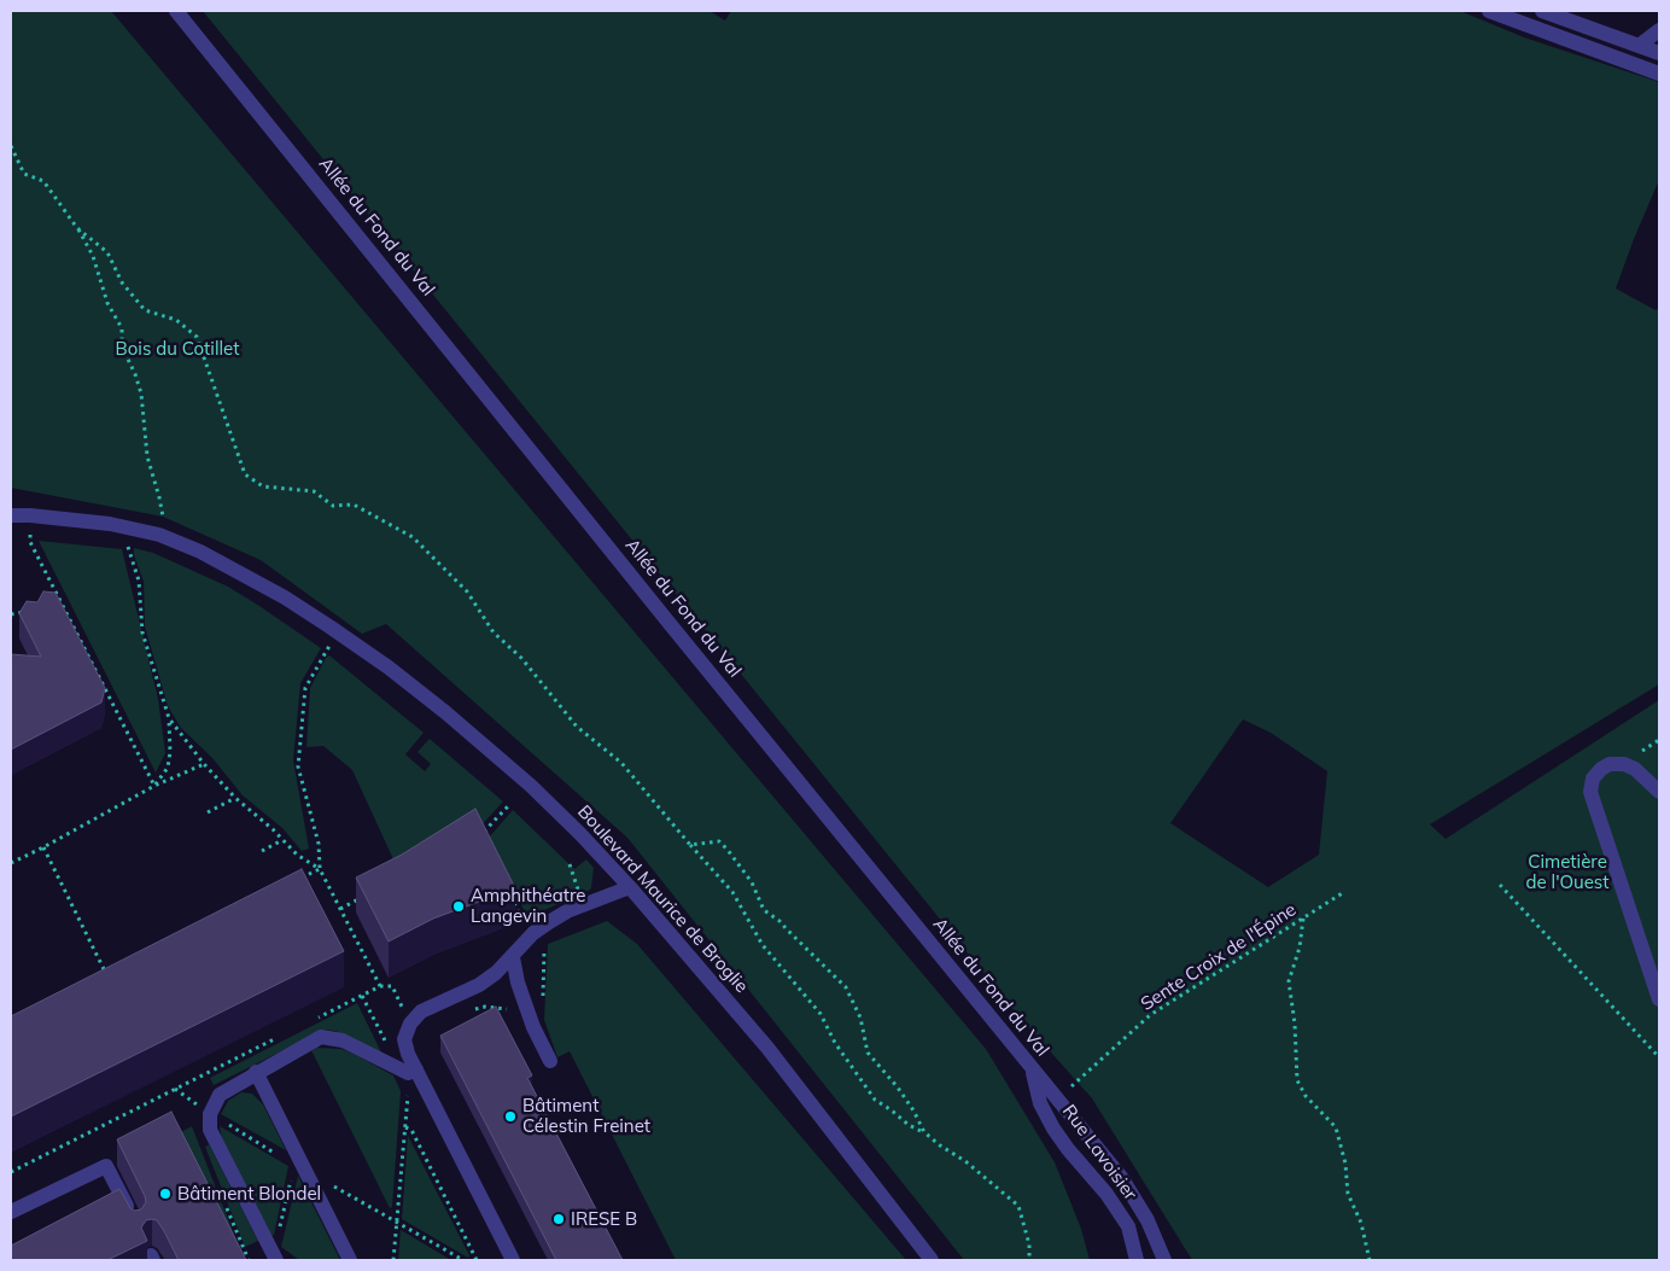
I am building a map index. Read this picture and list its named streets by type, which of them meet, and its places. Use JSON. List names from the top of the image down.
{
  "streets": {
    "street": ["Allée du Fond du Val", "Boulevard Maurice de Broglie", "Rue Lavoisier"],
    "path": ["Sente Croix de l'Épine"]
  },
  "crossings": [
    ["Allée du Fond du Val", "Sente Croix de l'Épine"],
    ["Allée du Fond du Val", "Rue Lavoisier"]
  ],
  "parks": ["Bois du Cotillet", "Cimetière de l'Ouest"],
  "places": [
    "Amphithéatre Langevin",
    "Bâtiment Célestin Freinet",
    "Bâtiment Blondel",
    "IRESE B"
  ]
}
